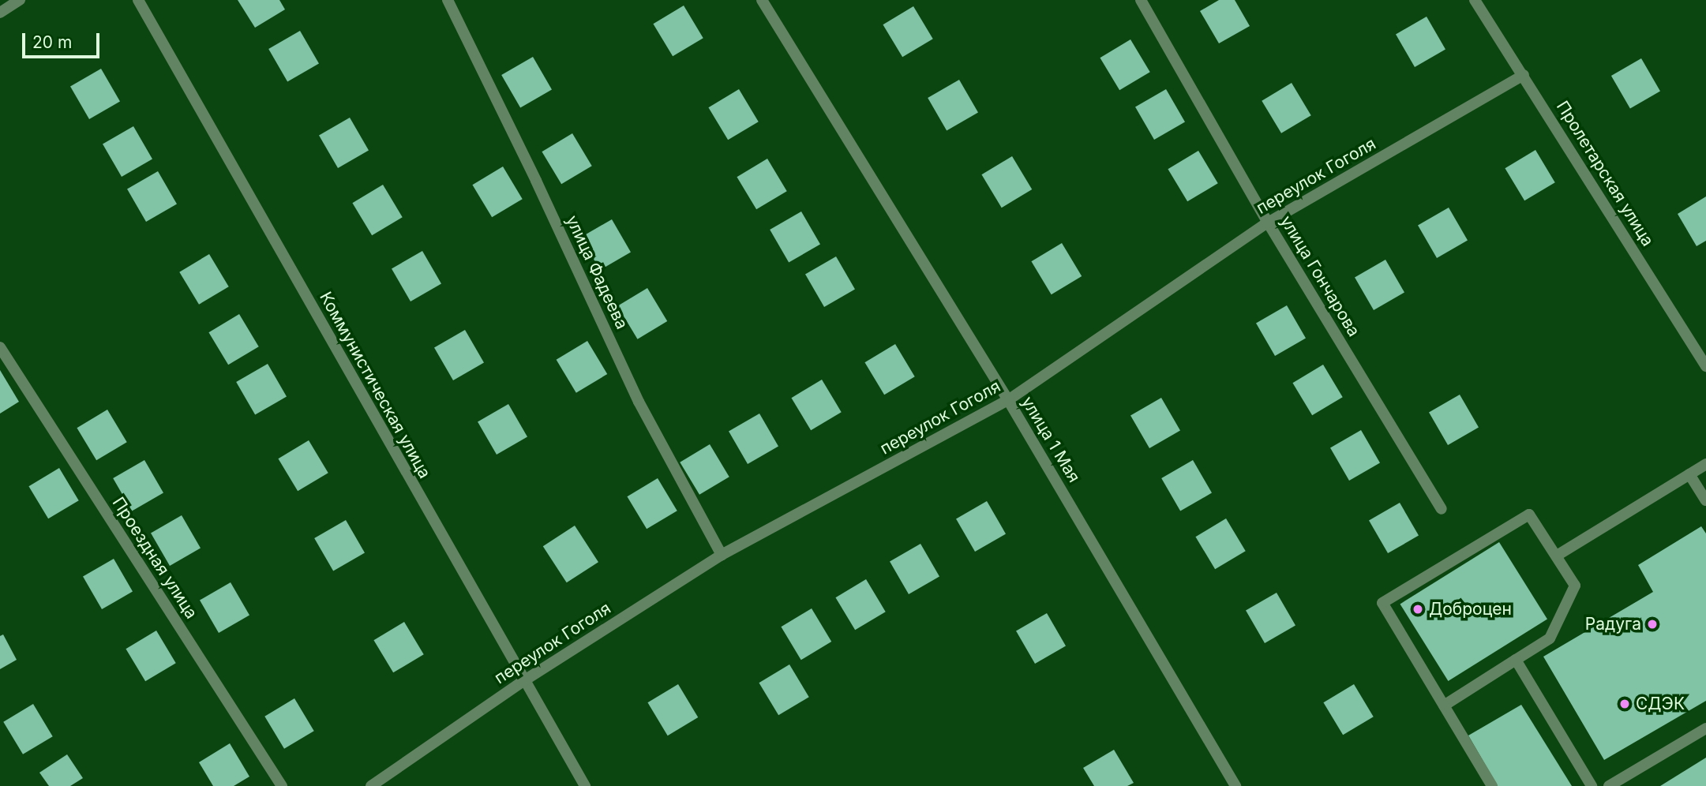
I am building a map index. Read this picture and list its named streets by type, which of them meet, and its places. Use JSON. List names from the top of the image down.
{
  "streets": {
    "street": [
      "Пролетарская улица",
      "переулок Гоголя",
      "улица Фадеева",
      "улица Гончарова",
      "Коммунистическая улица",
      "улица 1 Мая",
      "Проездная улица"
    ]
  },
  "crossings": [
    ["Пролетарская улица", "переулок Гоголя"],
    ["переулок Гоголя", "улица Фадеева"],
    ["переулок Гоголя", "улица Гончарова"],
    ["переулок Гоголя", "Коммунистическая улица"],
    ["переулок Гоголя", "улица 1 Мая"]
  ],
  "places": ["Доброцен", "Радуга", "СДЭК"],
  "scale_bar": "20 m"
}
